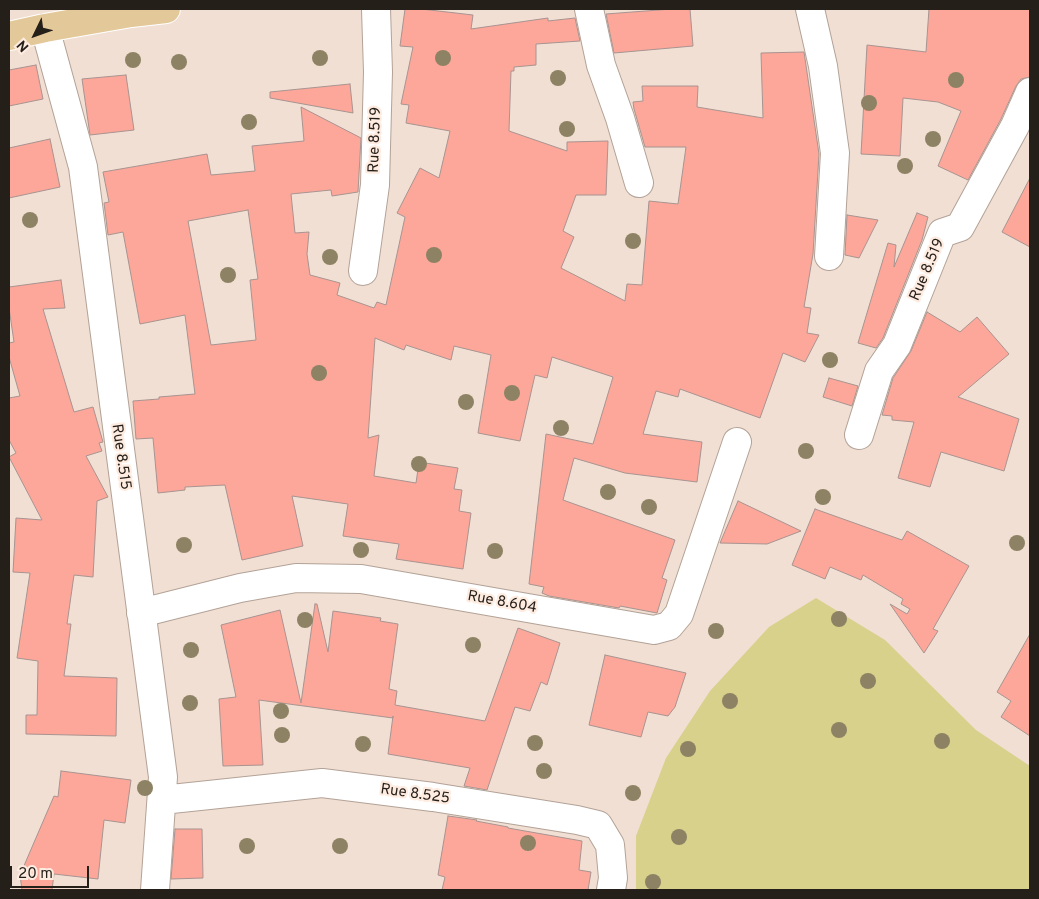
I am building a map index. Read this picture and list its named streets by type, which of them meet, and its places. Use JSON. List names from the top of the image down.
{
  "streets": {
    "street": [
      "Rue 8.519",
      "Rue 8.515",
      "Rue 8.604",
      "Rue 8.525"
    ]
  },
  "crossings": [
    ["Rue 8.515", "Rue 8.604"],
    ["Rue 8.515", "Rue 8.525"]
  ],
  "scale_bar": "20 m",
  "north": "bottom left"
}
